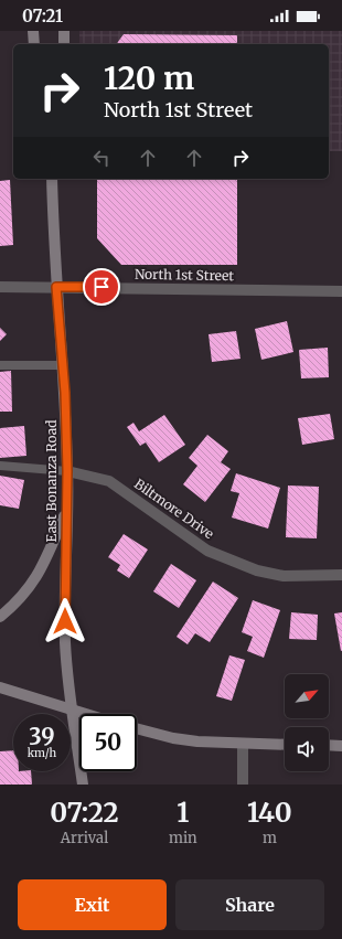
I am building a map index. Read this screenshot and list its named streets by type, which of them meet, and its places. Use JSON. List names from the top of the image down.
{
  "streets": {
    "main road": ["East Bonanza Road"],
    "street": ["North 1st Street", "Biltmore Drive"]
  },
  "crossings": [
    ["North 1st Street", "East Bonanza Road"],
    ["East Bonanza Road", "Biltmore Drive"]
  ],
  "north": "top right",
  "page": {
    "status": "07:21",
    "turn": ["120 m", "North 1st Street"],
    "speed": "39 km/h",
    "limit": "50",
    "eta": [
      "07:22",
      "Arrival",
      "1",
      "min",
      "140",
      "m"
    ],
    "buttons": ["Exit", "Share"]
  }
}
